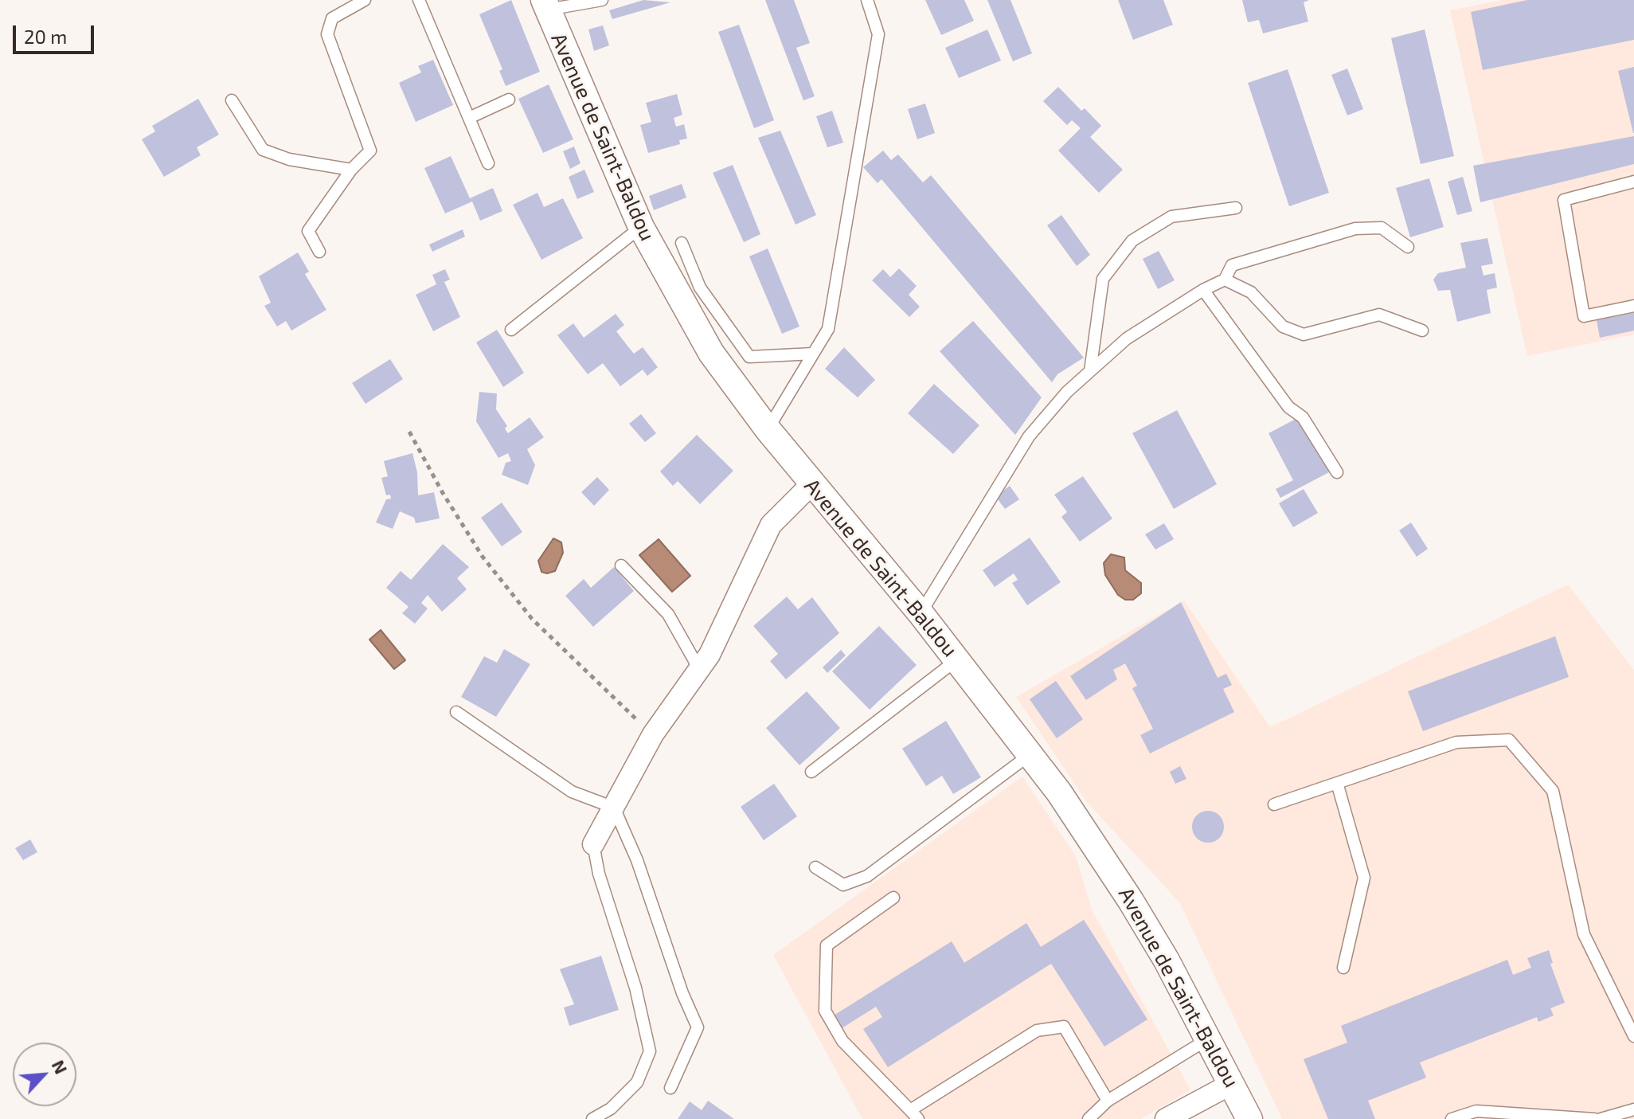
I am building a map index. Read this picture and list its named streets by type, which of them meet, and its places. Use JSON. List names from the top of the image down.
{
  "streets": {
    "street": ["Avenue de Saint-Baldou"]
  },
  "scale_bar": "20 m",
  "north": "top right"
}
